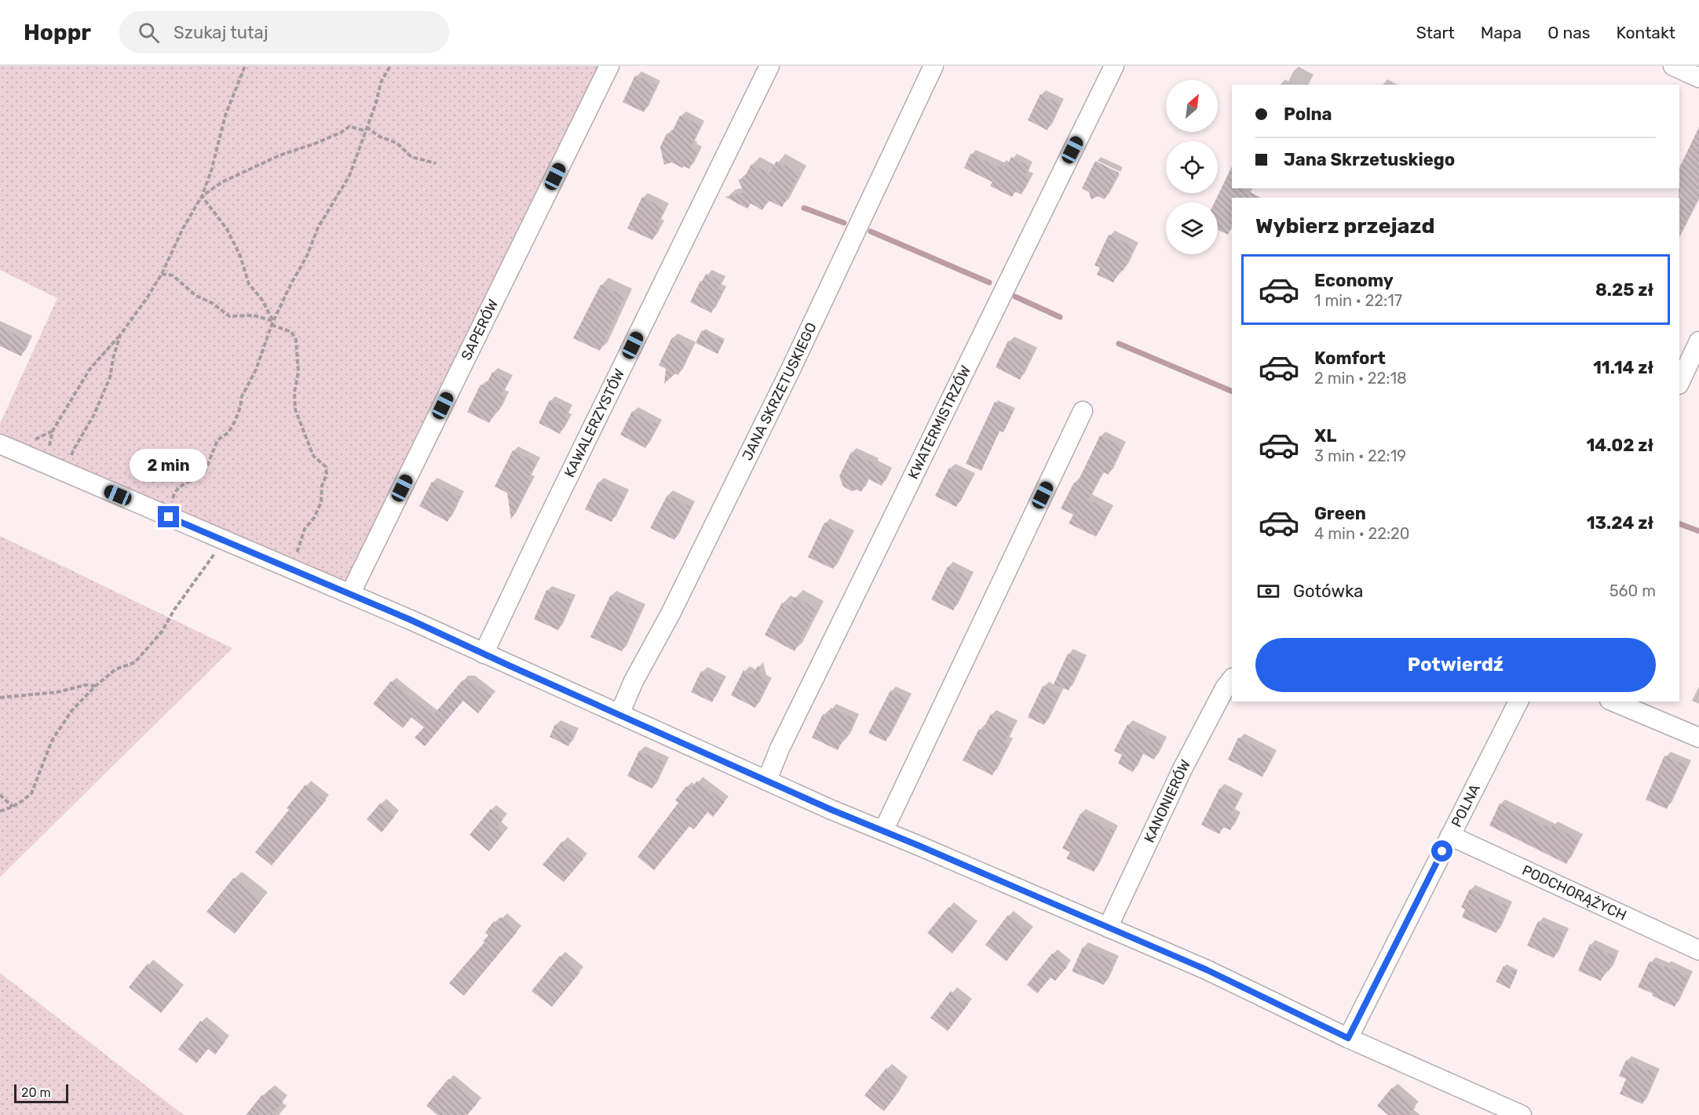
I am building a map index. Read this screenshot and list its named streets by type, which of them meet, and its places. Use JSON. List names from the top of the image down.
{
  "streets": {
    "street": [
      "SAPERÓW",
      "JANA SKRZETUSKIEGO",
      "KWATERMISTRZÓW",
      "KAWALERZYSTÓW",
      "KANONIERÓW",
      "POLNA",
      "PODCHORĄŻYCH"
    ]
  },
  "crossings": [
    ["POLNA", "PODCHORĄŻYCH"]
  ],
  "scale_bar": "20 m",
  "north": "top right",
  "page": {
    "header": "Hoppr",
    "search": "Szukaj tutaj",
    "nav": [
      "Start",
      "Mapa",
      "O nas",
      "Kontakt"
    ],
    "banner": ["Polna", "Jana Skrzetuskiego"],
    "heading": "Wybierz przejazd",
    "list": [
      {
        "name": "Economy",
        "note": "1 min · 22:17",
        "value": "8.25 zł"
      },
      {
        "name": "Komfort",
        "note": "2 min · 22:18",
        "value": "11.14 zł"
      },
      {
        "name": "XL",
        "note": "3 min · 22:19",
        "value": "14.02 zł"
      },
      {
        "name": "Green",
        "note": "4 min · 22:20",
        "value": "13.24 zł"
      }
    ],
    "bubble": "2 min",
    "pay": ["Gotówka", "560 m"],
    "buttons": "Potwierdź",
    "scale": "20 m"
  }
}
